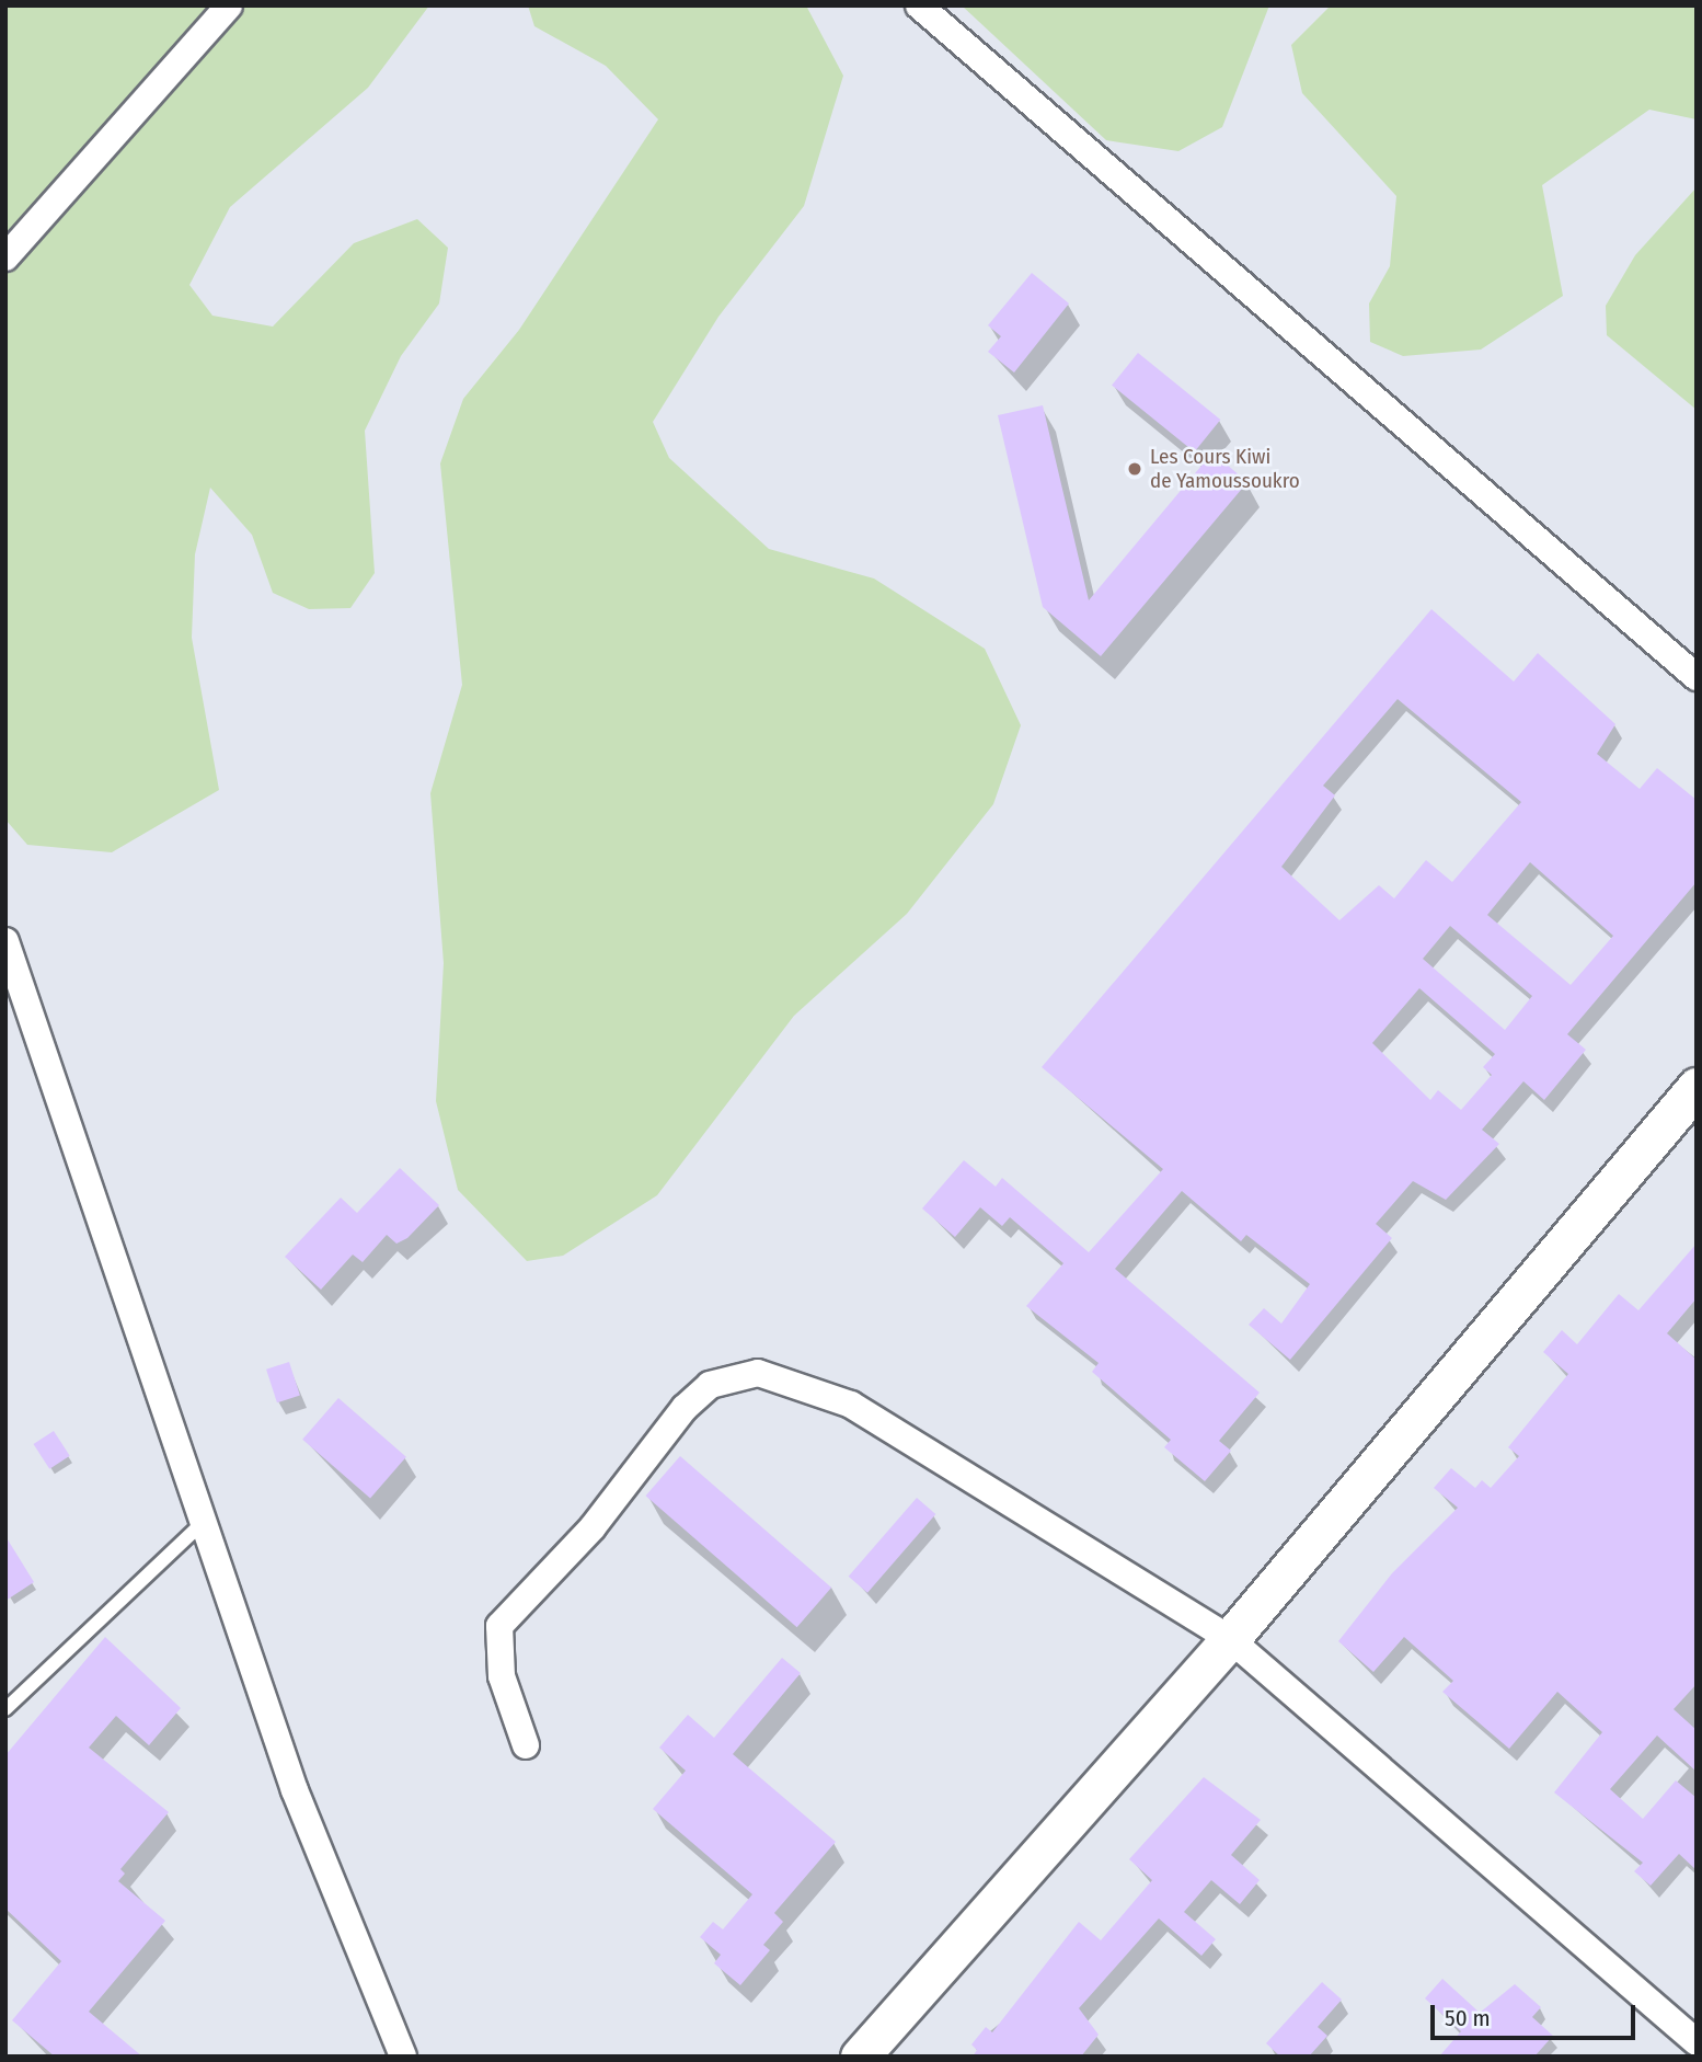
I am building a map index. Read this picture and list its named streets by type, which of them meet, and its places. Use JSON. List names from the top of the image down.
{
  "places": ["Les Cours Kiwi de Yamoussoukro"],
  "scale_bar": "50 m"
}
